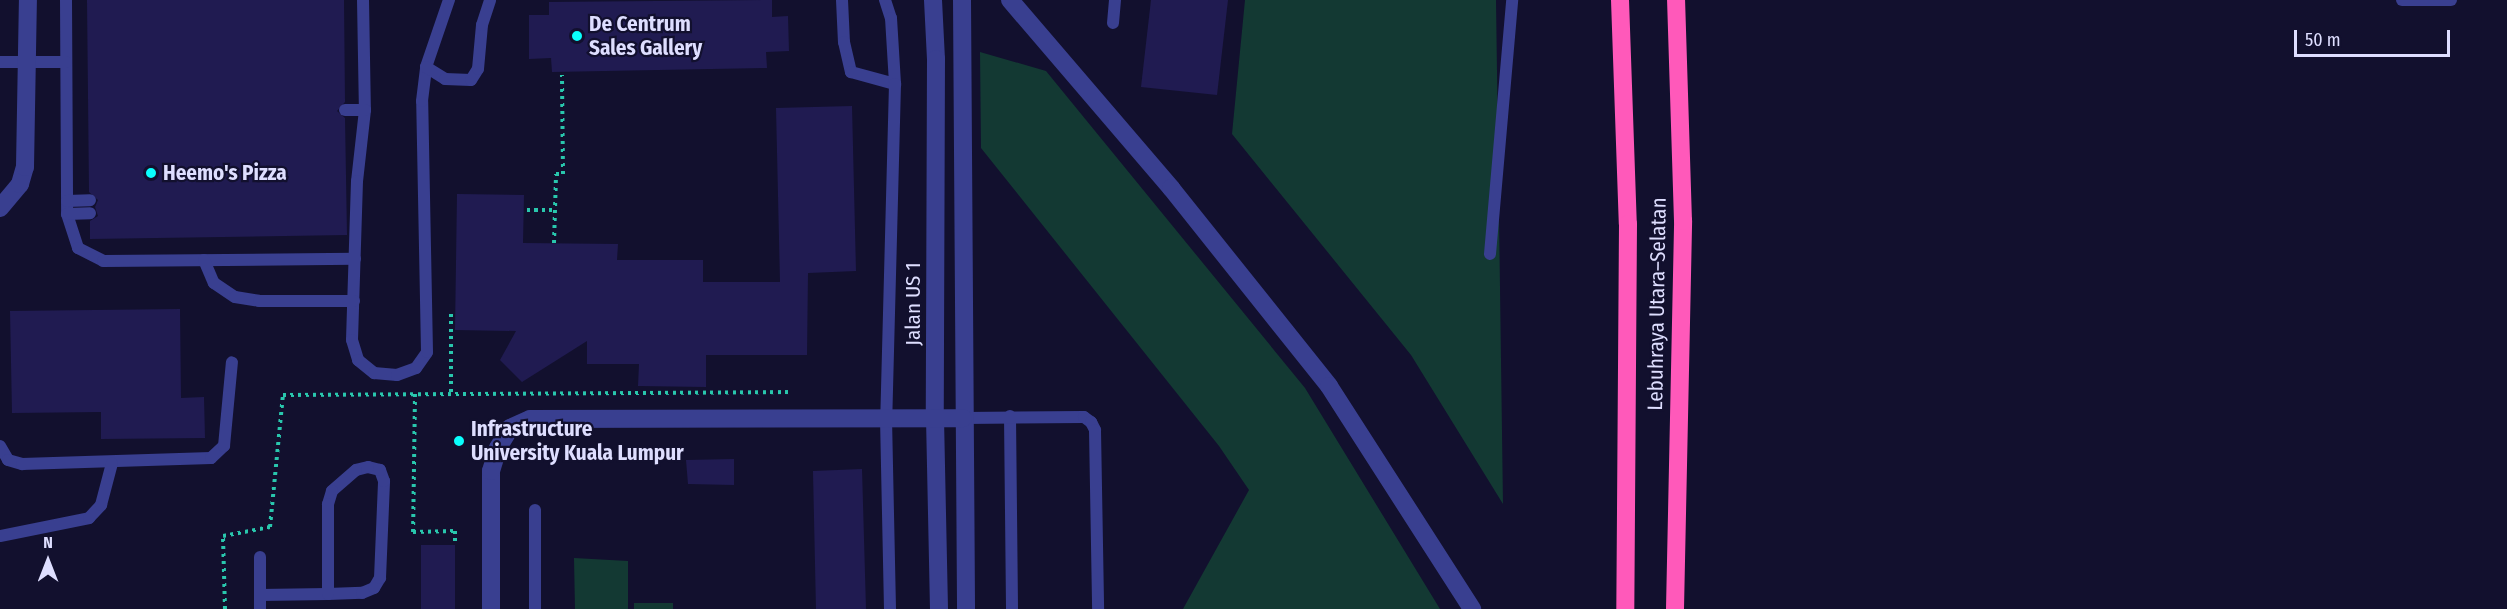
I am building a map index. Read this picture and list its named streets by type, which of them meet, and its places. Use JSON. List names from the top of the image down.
{
  "streets": {
    "highway": ["Lebuhraya Utara–Selatan"],
    "street": ["Jalan US 1"]
  },
  "places": ["De Centrum Sales Gallery", "Heemo's Pizza", "Infrastructure University Kuala Lumpur"],
  "scale_bar": "50 m",
  "north": "top"
}
